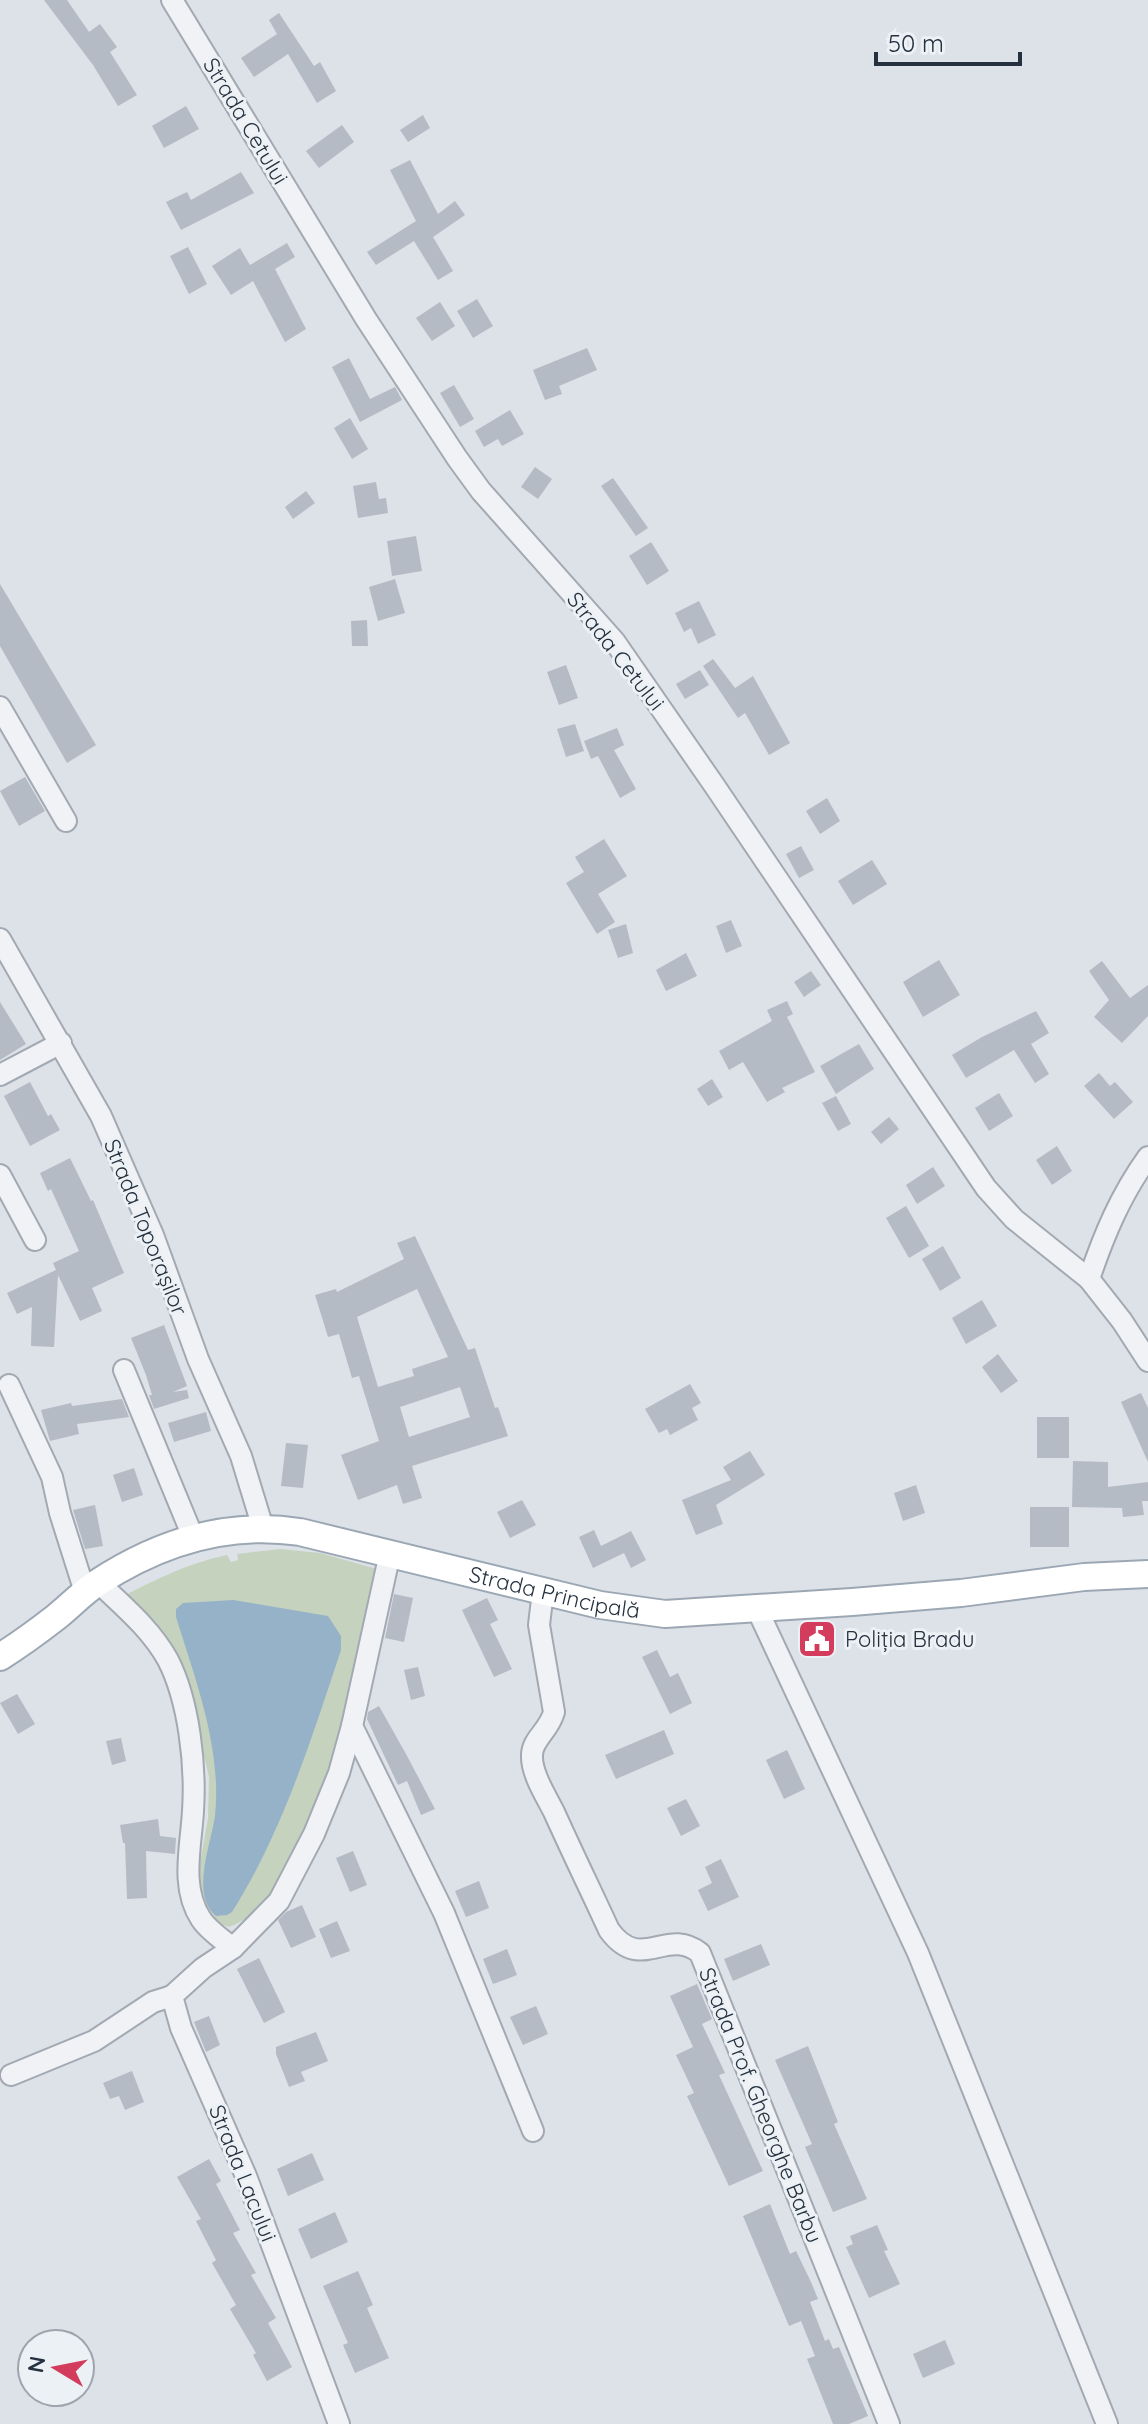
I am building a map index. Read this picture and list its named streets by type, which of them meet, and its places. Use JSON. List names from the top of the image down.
{
  "streets": {
    "main road": ["Strada Principală"],
    "street": [
      "Strada Cetului",
      "Strada Toporașilor",
      "Strada Prof. Gheorghe Barbu",
      "Strada Lacului"
    ]
  },
  "crossings": [
    ["Strada Toporașilor", "Strada Principală"],
    ["Strada Principală", "Strada Prof. Gheorghe Barbu"]
  ],
  "places": {
    "public building": ["Poliția Bradu"]
  },
  "scale_bar": "50 m",
  "north": "left"
}
